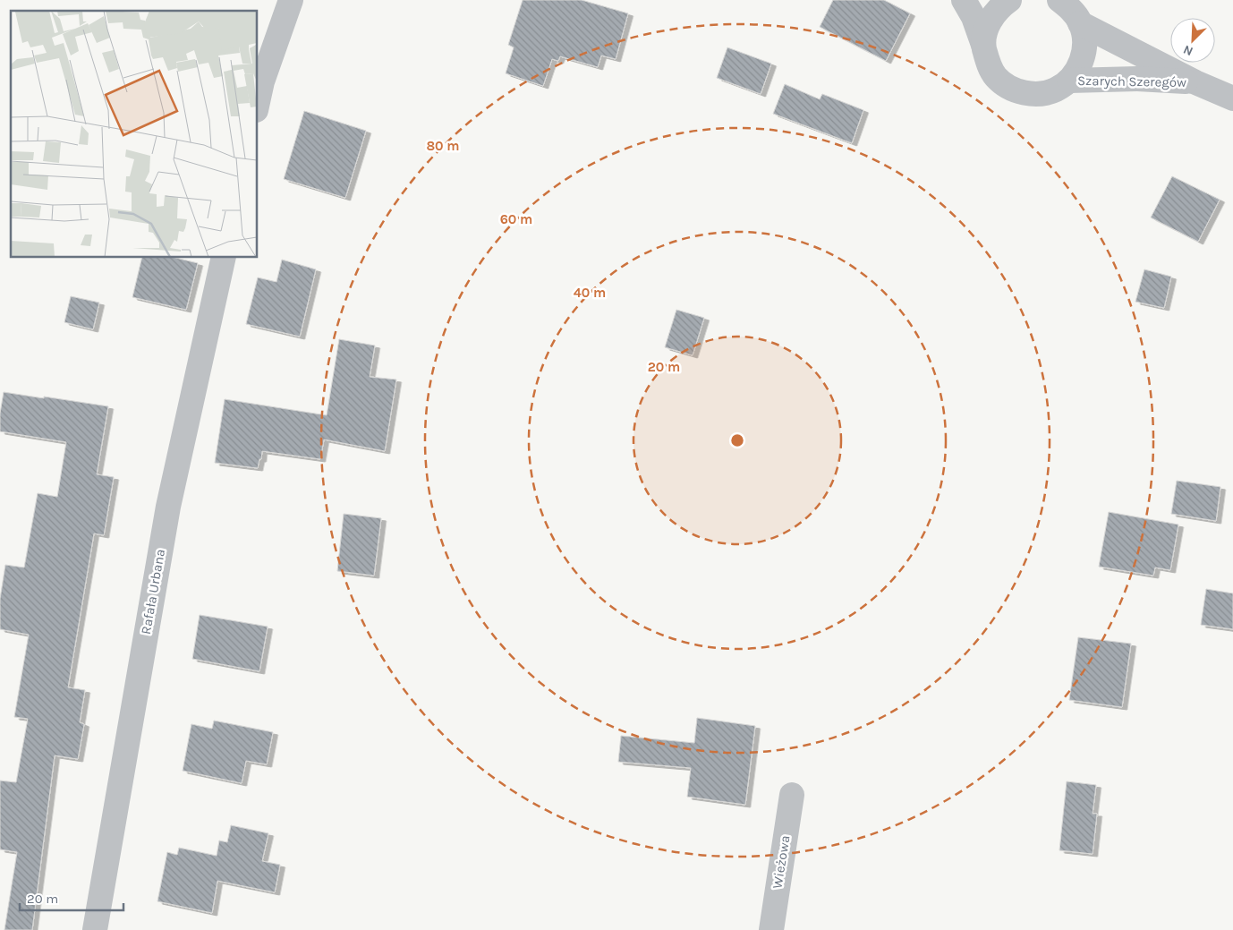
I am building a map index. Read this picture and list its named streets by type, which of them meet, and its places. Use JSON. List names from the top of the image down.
{
  "streets": {
    "street": ["Szarych Szeregów", "Rafała Urbana", "Wieżowa"]
  },
  "scale_bar": "20 m",
  "north": "bottom left",
  "rings": [
    "80 m",
    "60 m",
    "40 m",
    "20 m"
  ]
}
